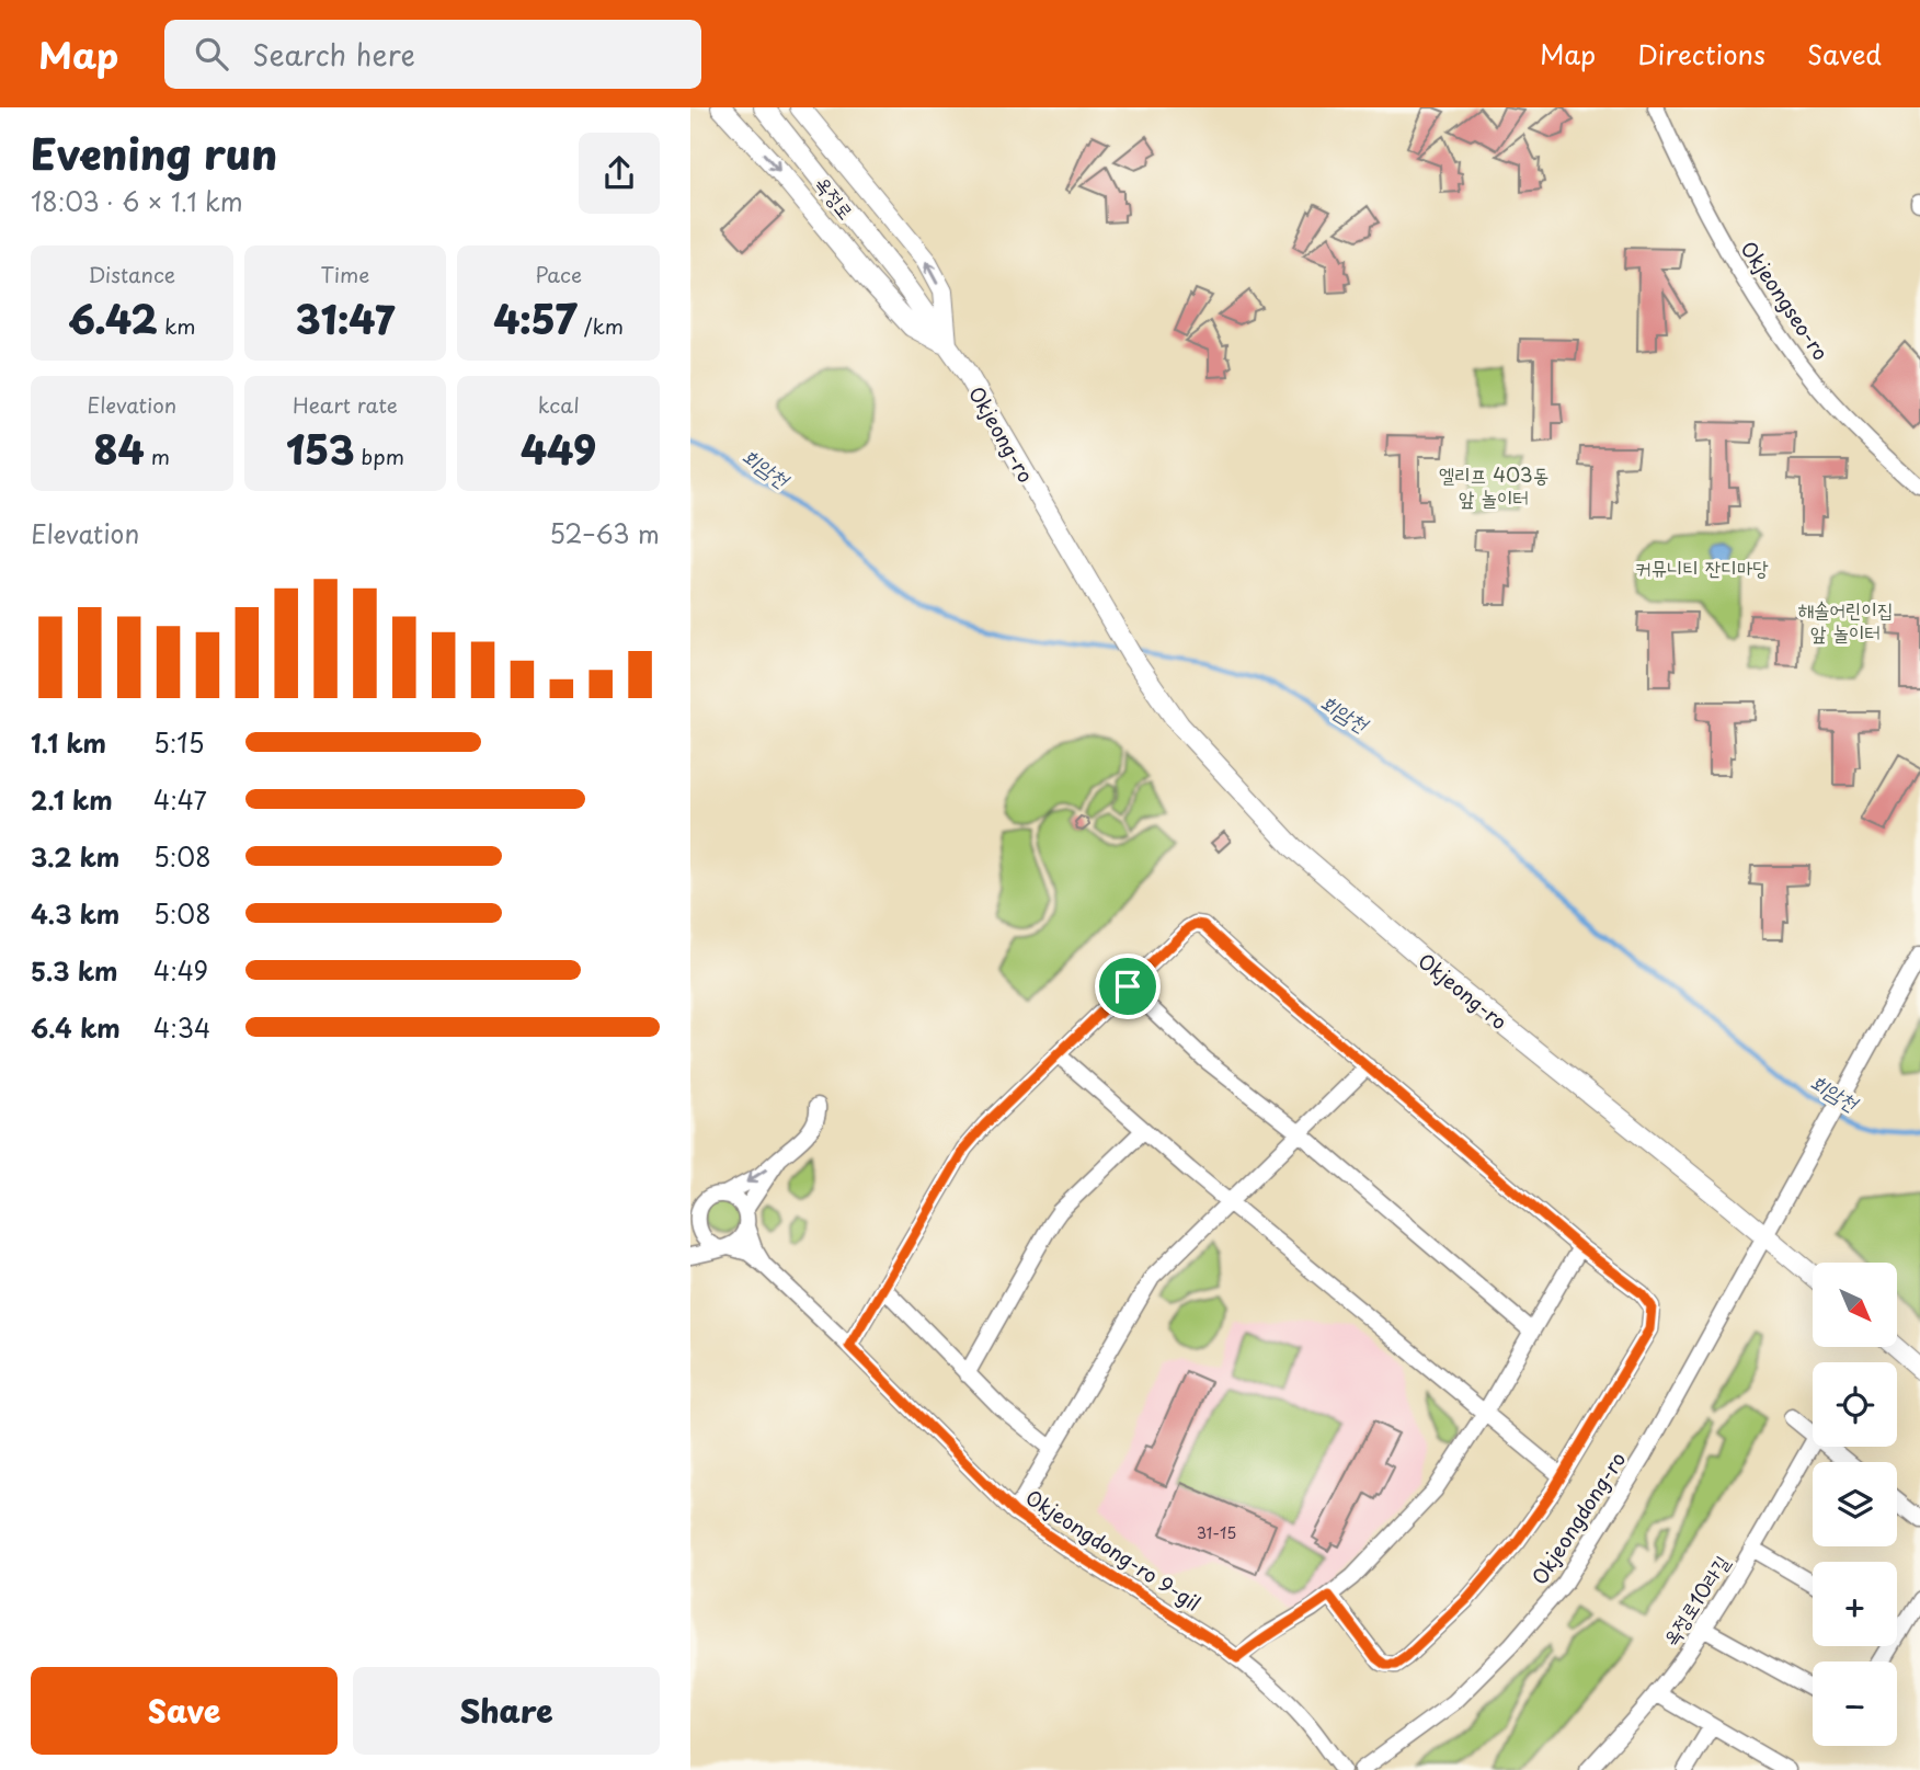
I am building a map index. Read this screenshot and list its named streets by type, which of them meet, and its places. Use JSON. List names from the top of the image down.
{
  "streets": {
    "main road": ["Okjeong-ro"],
    "street": [
      "Okjeongseo-ro",
      "Okjeongdong-ro",
      "Okjeongdong-ro 9-gil",
      "옥정로10라길"
    ]
  },
  "crossings": [
    ["Okjeong-ro", "Okjeongdong-ro"]
  ],
  "water": ["회암천"],
  "parks": ["엘리프 403동 앞 놀이터", "커뮤니티 잔디마당", "해솔어린이집 앞 놀이터"],
  "house_numbers": ["31-15"],
  "north": "bottom right",
  "page": {
    "header": "Map",
    "search": "Search here",
    "nav": ["Map", "Directions", "Saved"],
    "heading": ["Evening run", "18:03 · 6 × 1.1 km"],
    "stats": [
      ["Distance", "6.42 km"],
      ["Time", "31:47"],
      ["Pace", "4:57 /km"],
      ["Elevation", "84 m"],
      ["Heart rate", "153 bpm"],
      ["kcal", "449"]
    ],
    "chart": ["Elevation", "52–63 m"],
    "list": [
      {
        "name": "1.1 km",
        "note": "5:15"
      },
      {
        "name": "2.1 km",
        "note": "4:47"
      },
      {
        "name": "3.2 km",
        "note": "5:08"
      },
      {
        "name": "4.3 km",
        "note": "5:08"
      },
      {
        "name": "5.3 km",
        "note": "4:49"
      },
      {
        "name": "6.4 km",
        "note": "4:34"
      }
    ],
    "map_buttons": ["+", "−"],
    "buttons": ["Save", "Share"]
  }
}
